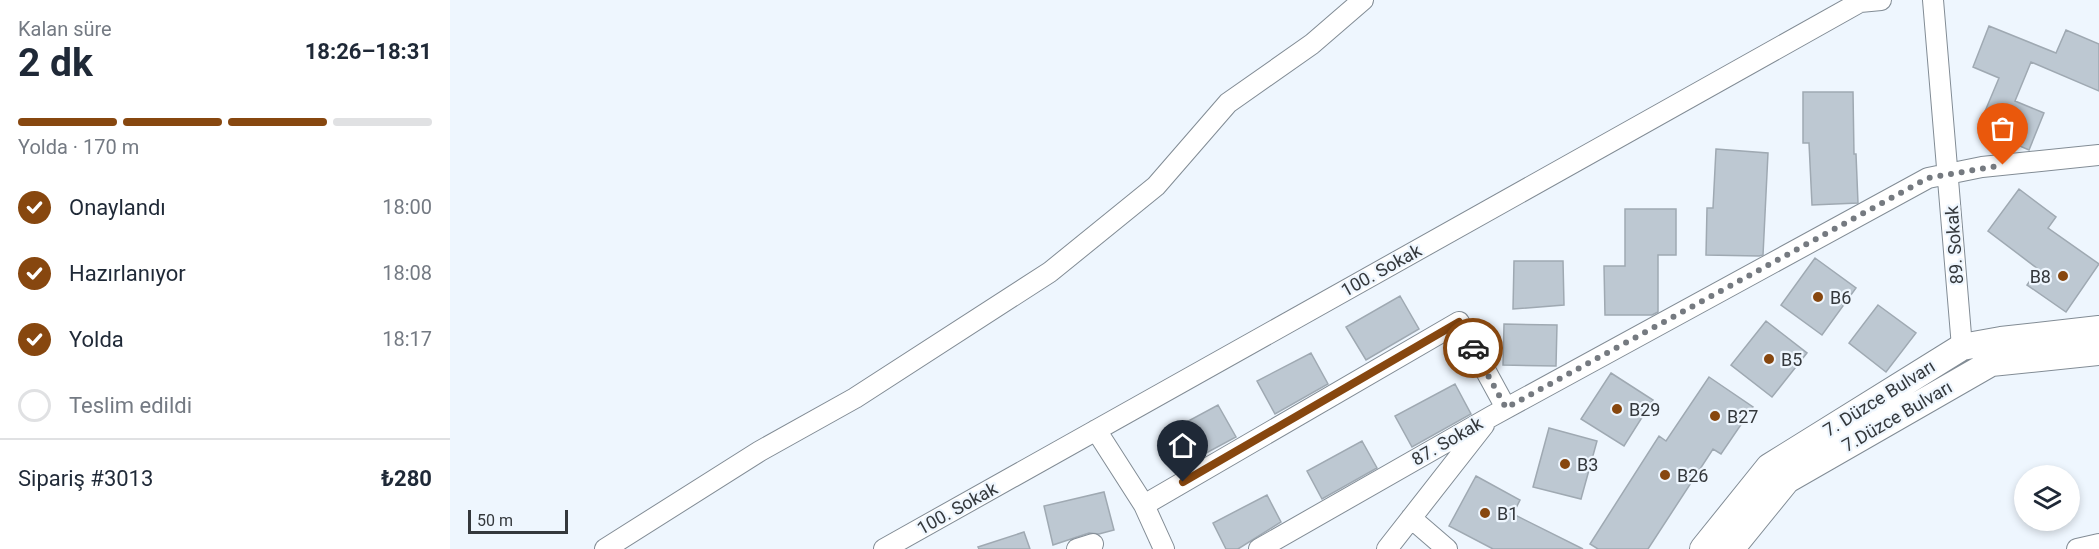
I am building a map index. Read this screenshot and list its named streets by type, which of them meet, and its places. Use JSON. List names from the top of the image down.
{
  "streets": {
    "main road": ["7. Düzce Bulvarı", "7.Düzce Bulvarı"],
    "street": ["89. Sokak", "100. Sokak", "87. Sokak"]
  },
  "crossings": [
    ["89. Sokak", "7. Düzce Bulvarı"],
    ["89. Sokak", "87. Sokak"]
  ],
  "places": [
    "B8",
    "B6",
    "B5",
    "B29",
    "B27",
    "B3",
    "B26",
    "B1"
  ],
  "scale_bar": "50 m",
  "page": {
    "heading": ["2 dk", "Kalan süre", "18:26–18:31"],
    "panel": ["Sipariş #3013", "₺280"],
    "bar": "Yolda · 170 m",
    "list": [
      ["Onaylandı", "18:00"],
      ["Hazırlanıyor", "18:08"],
      ["Yolda", "18:17"],
      "Teslim edildi"
    ],
    "scale": "50 m"
  }
}
